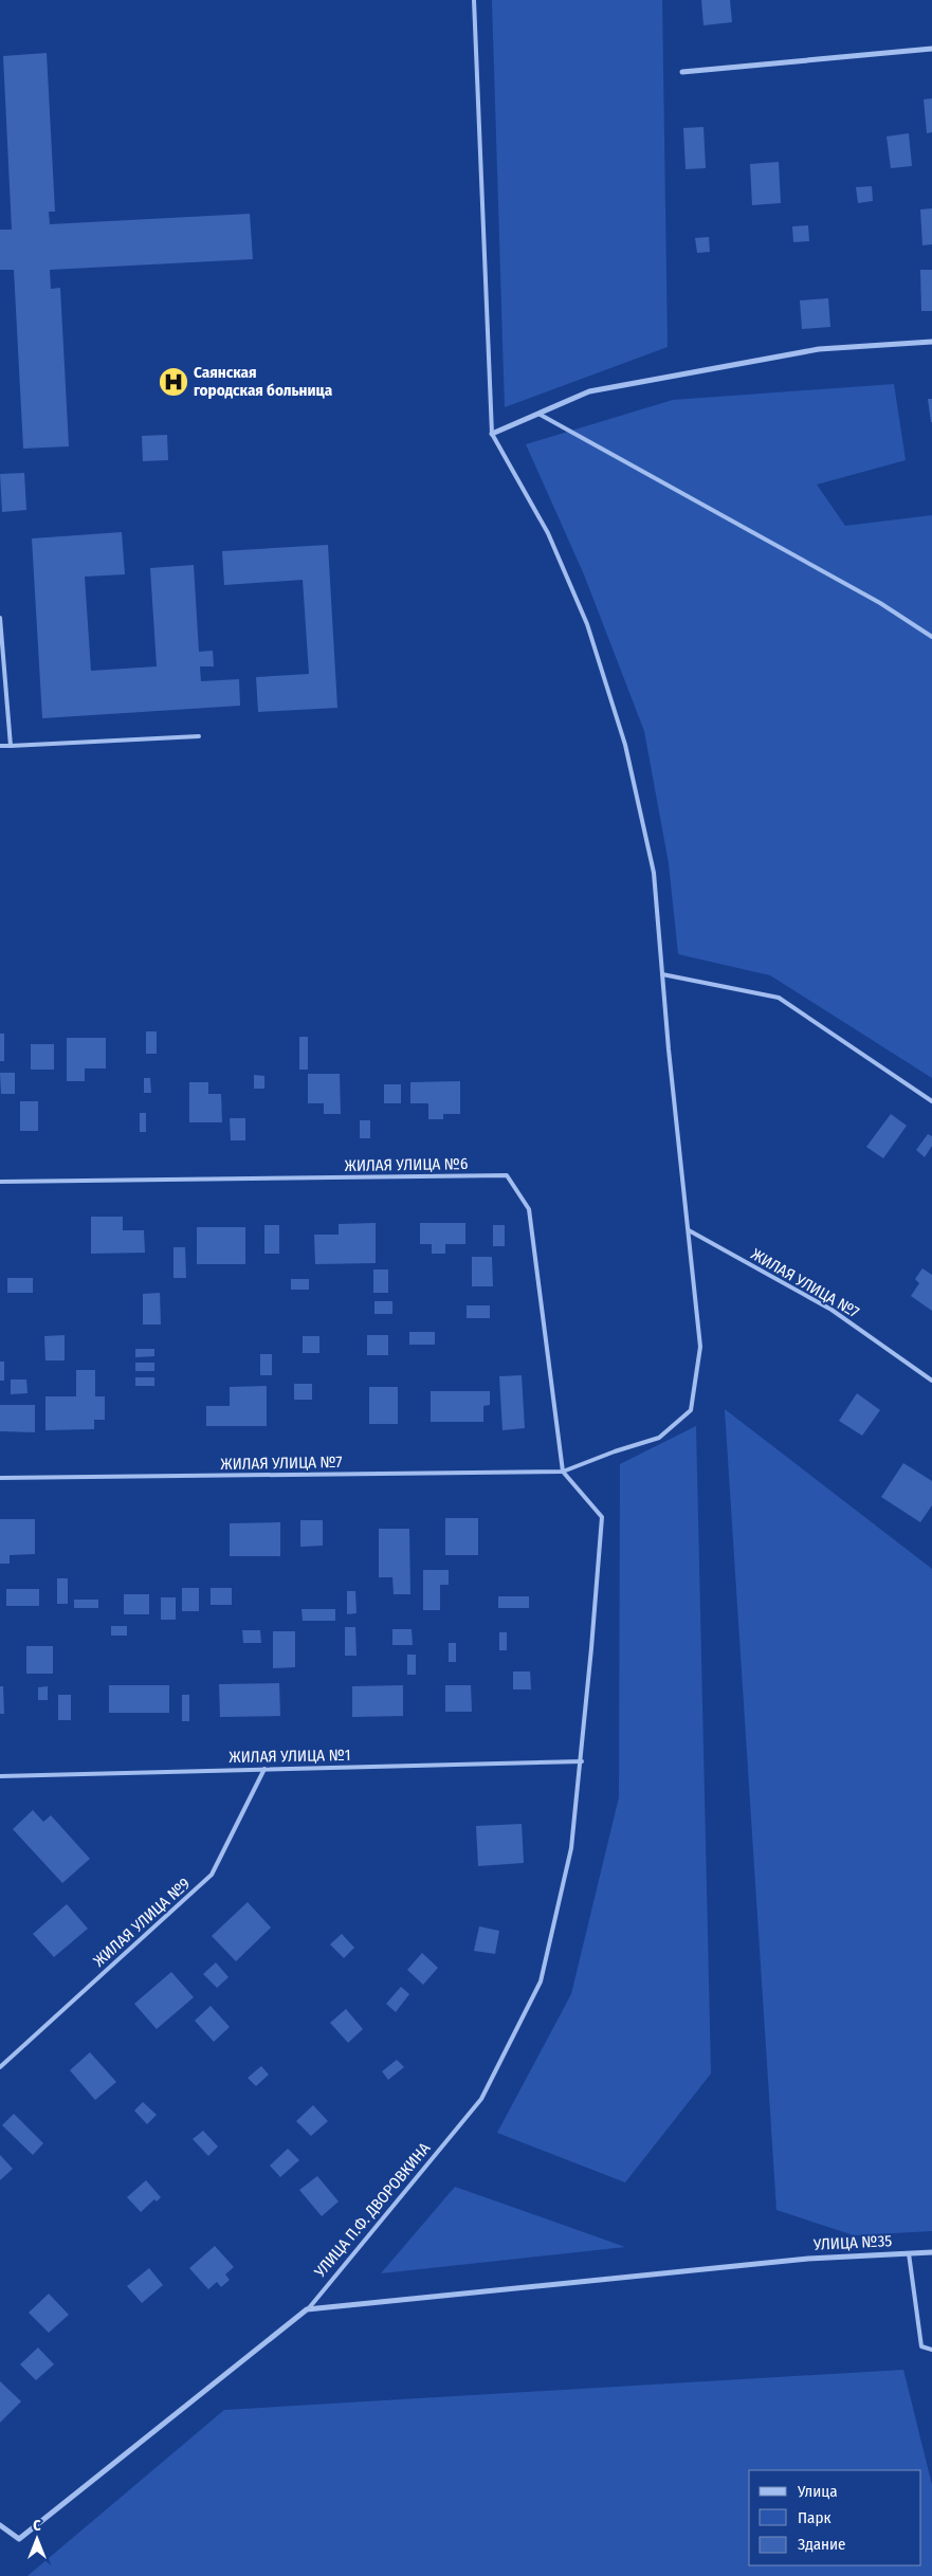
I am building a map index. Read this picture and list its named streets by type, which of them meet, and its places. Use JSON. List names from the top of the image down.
{
  "streets": {
    "street": ["УЛИЦА П.Ф. ДВОРОВКИНА", "УЛИЦА №35"],
    "lane": [
      "ЖИЛАЯ УЛИЦА №6",
      "ЖИЛАЯ УЛИЦА №7",
      "ЖИЛАЯ УЛИЦА №1",
      "ЖИЛАЯ УЛИЦА №9"
    ]
  },
  "crossings": [
    ["ЖИЛАЯ УЛИЦА №6", "ЖИЛАЯ УЛИЦА №7"],
    ["ЖИЛАЯ УЛИЦА №6", "УЛИЦА П.Ф. ДВОРОВКИНА"],
    ["ЖИЛАЯ УЛИЦА №7", "УЛИЦА П.Ф. ДВОРОВКИНА"],
    ["ЖИЛАЯ УЛИЦА №1", "ЖИЛАЯ УЛИЦА №9"],
    ["ЖИЛАЯ УЛИЦА №1", "УЛИЦА П.Ф. ДВОРОВКИНА"],
    ["УЛИЦА П.Ф. ДВОРОВКИНА", "УЛИЦА №35"]
  ],
  "places": {
    "hospital": ["Саянская городская больница"]
  },
  "legend": ["Улица", "Парк", "Здание"],
  "north": "top"
}
